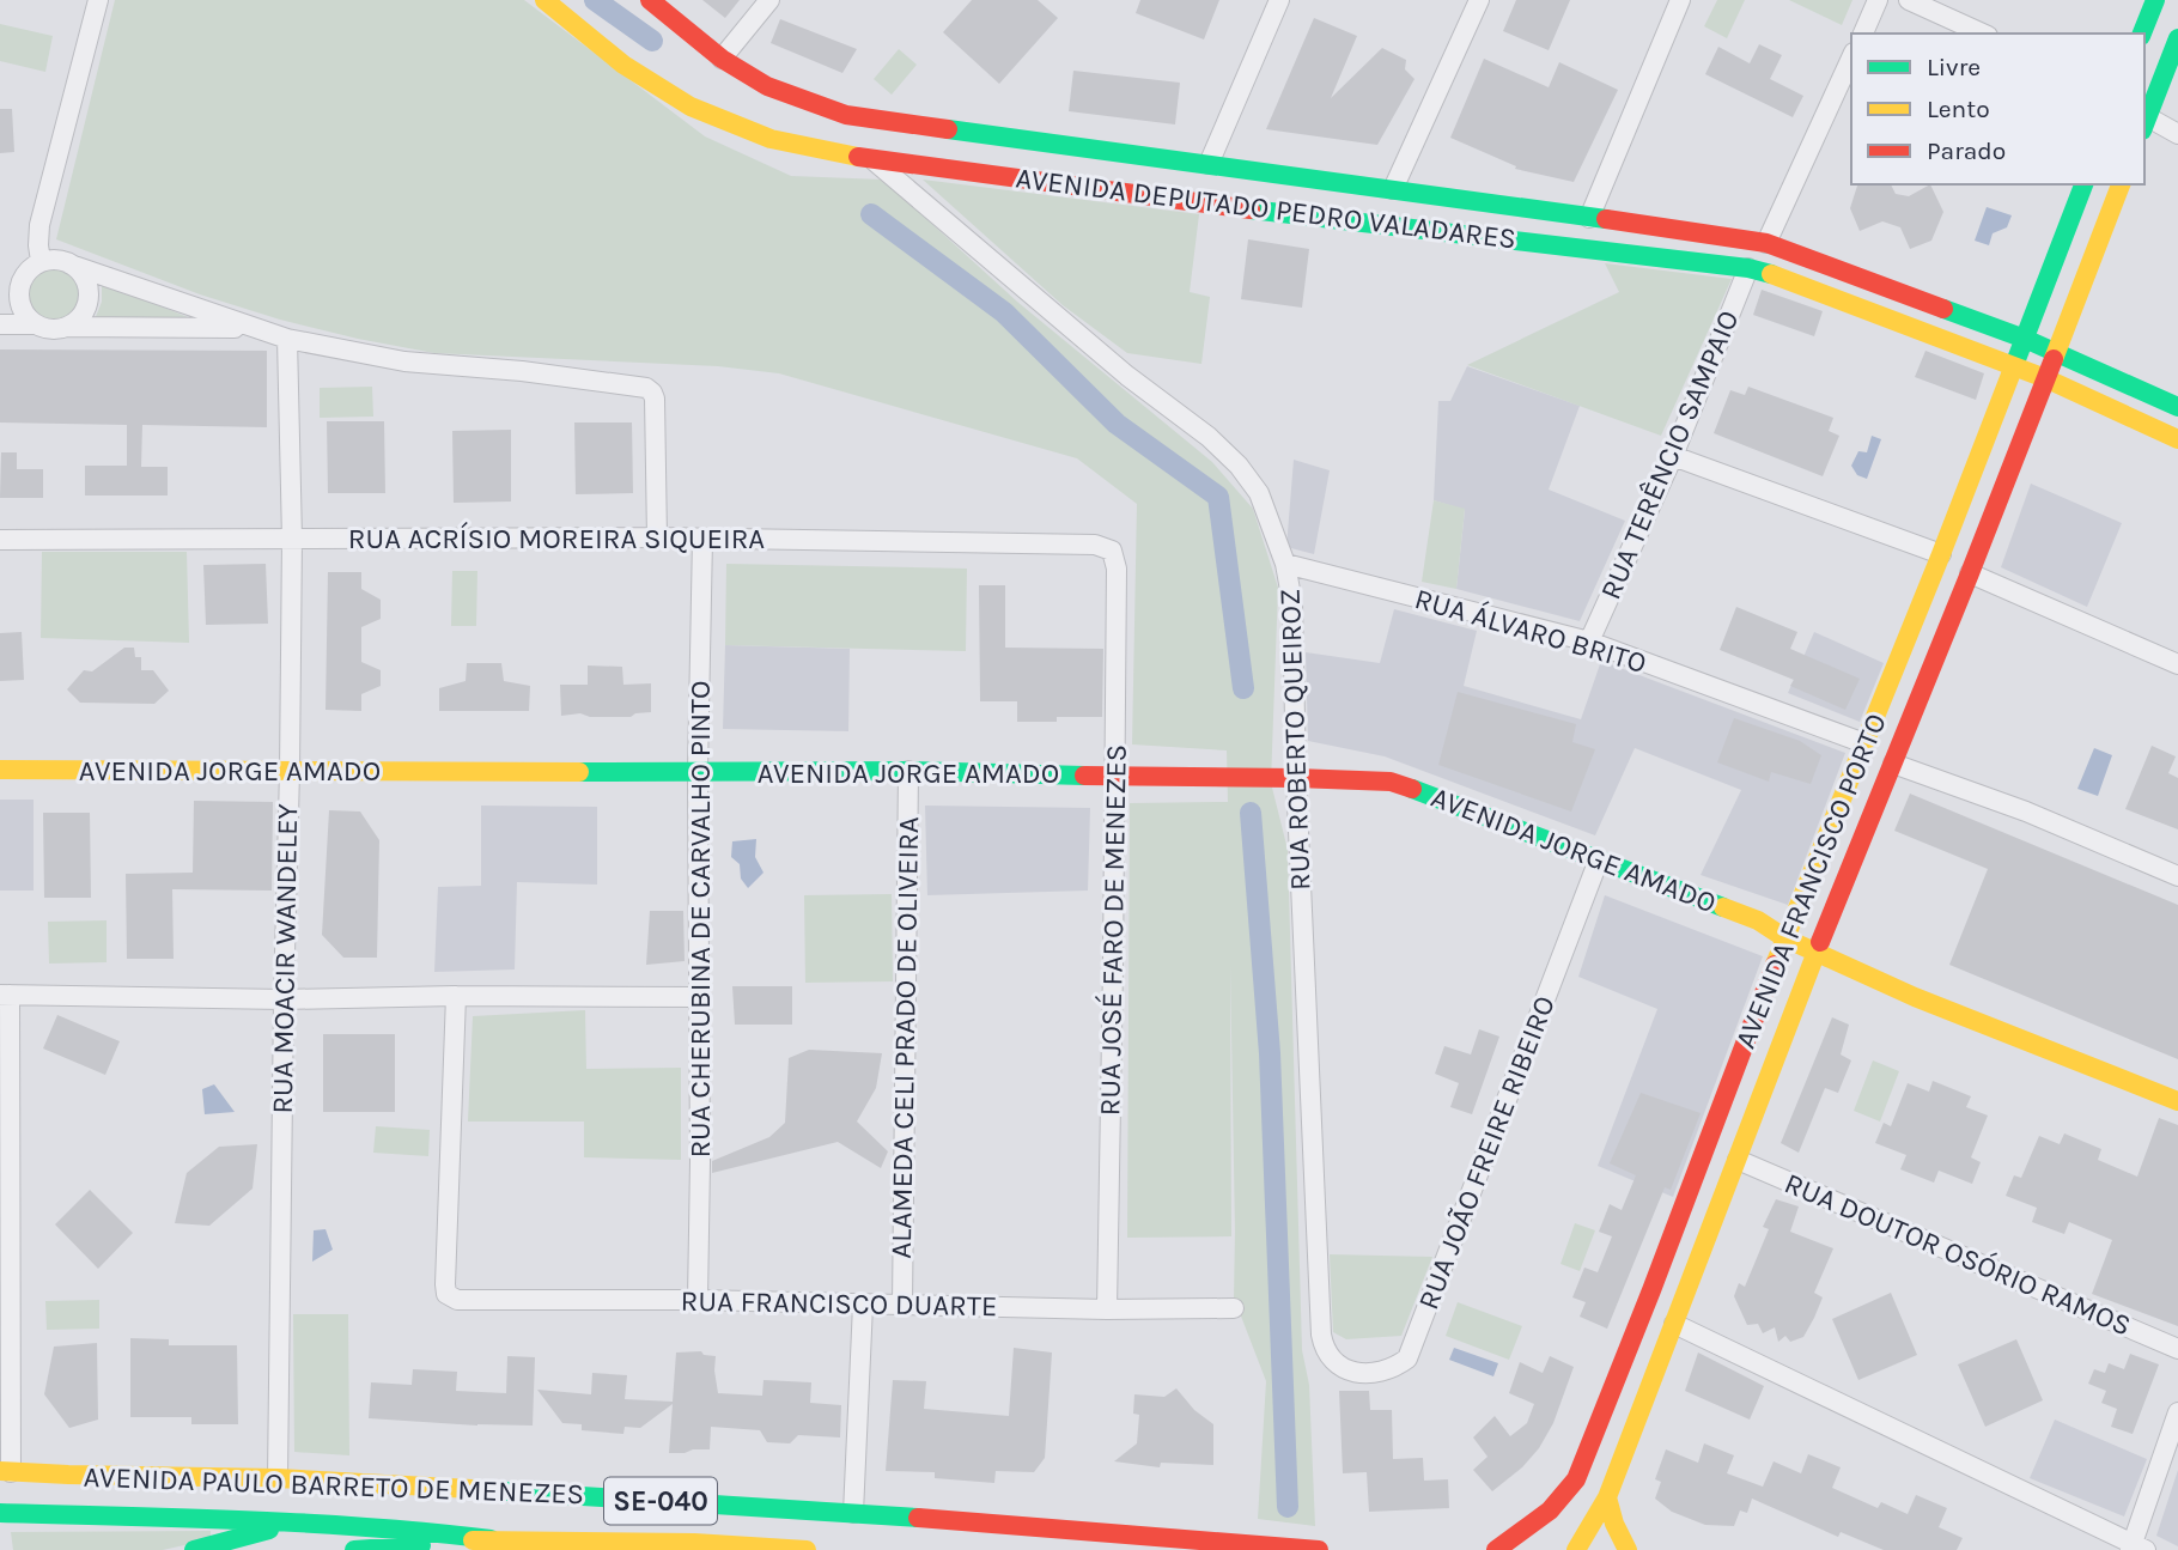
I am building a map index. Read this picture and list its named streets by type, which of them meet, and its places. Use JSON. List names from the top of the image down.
{
  "streets": {
    "main road": [
      "AVENIDA DEPUTADO PEDRO VALADARES",
      "AVENIDA JORGE AMADO",
      "AVENIDA FRANCISCO PORTO",
      "AVENIDA PAULO BARRETO DE MENEZES",
      "SE-040"
    ],
    "street": [
      "RUA TERÊNCIO SAMPAIO",
      "RUA ACRÍSIO MOREIRA SIQUEIRA",
      "RUA ÁLVARO BRITO",
      "RUA ROBERTO QUEIROZ",
      "RUA CHERUBINA DE CARVALHO PINTO",
      "RUA JOSÉ FARO DE MENEZES",
      "RUA MOACIR WANDELEY",
      "ALAMEDA CELI PRADO DE OLIVEIRA",
      "RUA JOÃO FREIRE RIBEIRO",
      "RUA DOUTOR OSÓRIO RAMOS",
      "RUA FRANCISCO DUARTE"
    ]
  },
  "crossings": [
    ["AVENIDA DEPUTADO PEDRO VALADARES", "RUA TERÊNCIO SAMPAIO"],
    ["AVENIDA DEPUTADO PEDRO VALADARES", "RUA ROBERTO QUEIROZ"],
    ["AVENIDA DEPUTADO PEDRO VALADARES", "AVENIDA FRANCISCO PORTO"],
    ["RUA TERÊNCIO SAMPAIO", "RUA ÁLVARO BRITO"],
    ["RUA ACRÍSIO MOREIRA SIQUEIRA", "RUA CHERUBINA DE CARVALHO PINTO"],
    ["RUA ACRÍSIO MOREIRA SIQUEIRA", "RUA JOSÉ FARO DE MENEZES"],
    ["RUA ACRÍSIO MOREIRA SIQUEIRA", "RUA MOACIR WANDELEY"],
    ["RUA ÁLVARO BRITO", "RUA ROBERTO QUEIROZ"],
    ["RUA ÁLVARO BRITO", "AVENIDA FRANCISCO PORTO"],
    ["RUA ROBERTO QUEIROZ", "AVENIDA JORGE AMADO"],
    ["RUA ROBERTO QUEIROZ", "RUA JOÃO FREIRE RIBEIRO"],
    ["AVENIDA JORGE AMADO", "AVENIDA FRANCISCO PORTO"],
    ["AVENIDA JORGE AMADO", "RUA CHERUBINA DE CARVALHO PINTO"],
    ["AVENIDA JORGE AMADO", "RUA JOSÉ FARO DE MENEZES"],
    ["AVENIDA JORGE AMADO", "RUA MOACIR WANDELEY"],
    ["AVENIDA JORGE AMADO", "ALAMEDA CELI PRADO DE OLIVEIRA"],
    ["AVENIDA JORGE AMADO", "RUA JOÃO FREIRE RIBEIRO"],
    ["AVENIDA FRANCISCO PORTO", "RUA DOUTOR OSÓRIO RAMOS"],
    ["RUA CHERUBINA DE CARVALHO PINTO", "RUA FRANCISCO DUARTE"],
    ["RUA JOSÉ FARO DE MENEZES", "RUA FRANCISCO DUARTE"],
    ["RUA MOACIR WANDELEY", "AVENIDA PAULO BARRETO DE MENEZES"],
    ["ALAMEDA CELI PRADO DE OLIVEIRA", "RUA FRANCISCO DUARTE"]
  ],
  "legend": ["Livre", "Lento", "Parado"]
}
